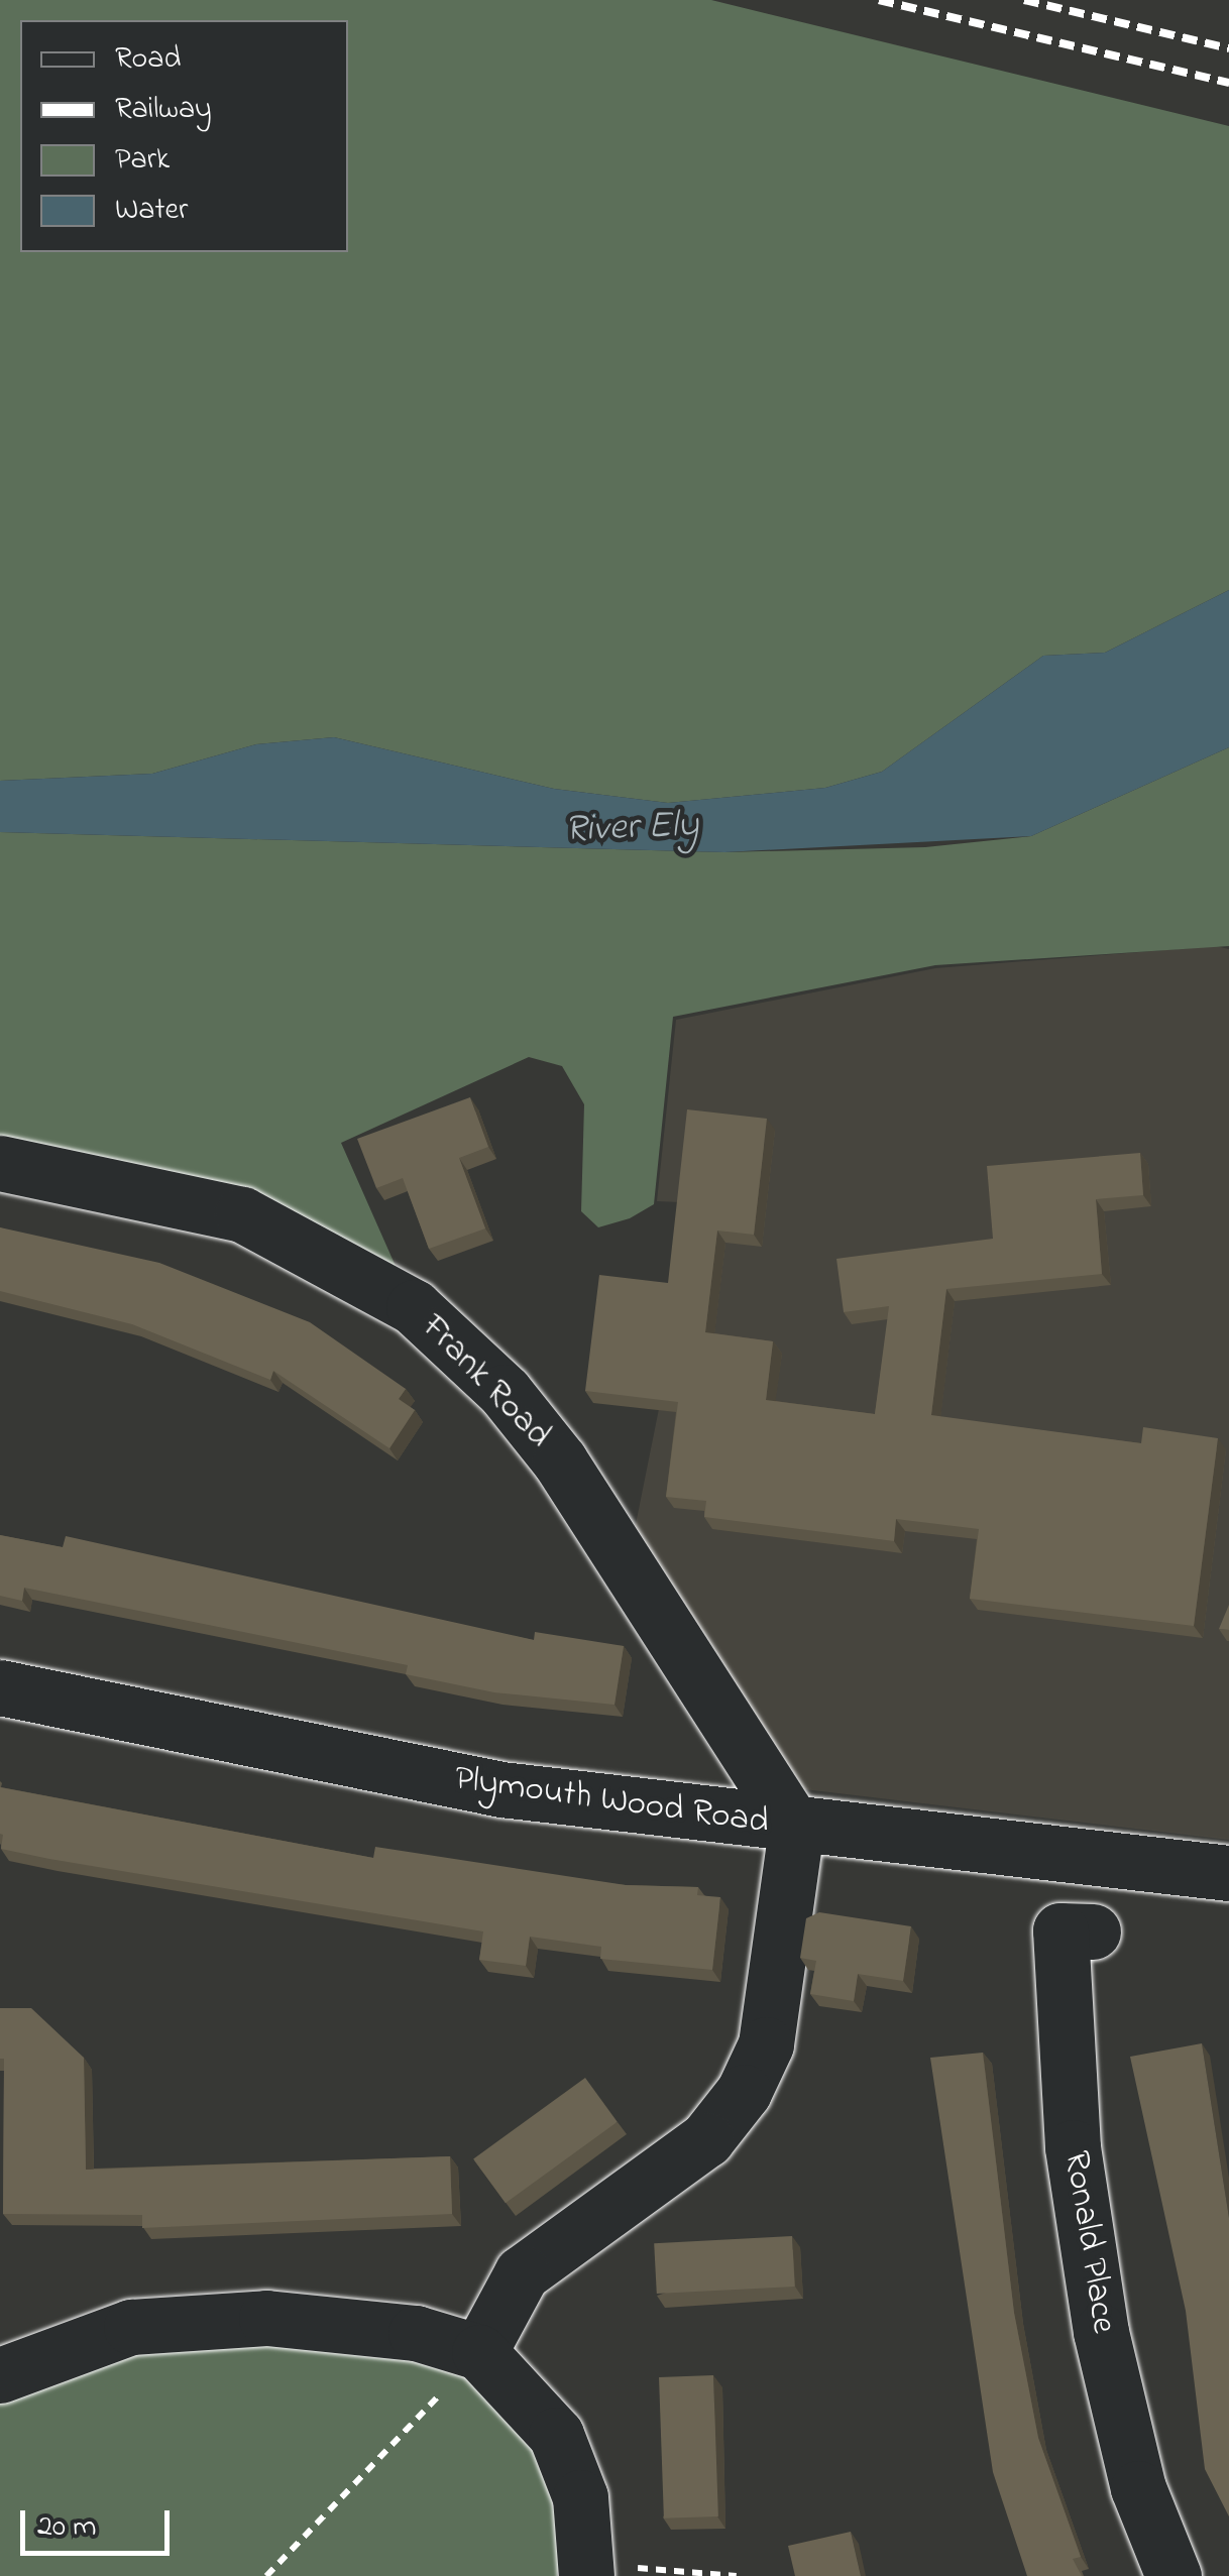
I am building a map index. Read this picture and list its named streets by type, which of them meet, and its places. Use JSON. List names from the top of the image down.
{
  "streets": {
    "street": ["Frank Road", "Plymouth Wood Road", "Ronald Place"]
  },
  "crossings": [
    ["Frank Road", "Plymouth Wood Road"]
  ],
  "water": ["River Ely"],
  "legend": [
    "Road",
    "Railway",
    "Park",
    "Water"
  ],
  "scale_bar": "20 m"
}
